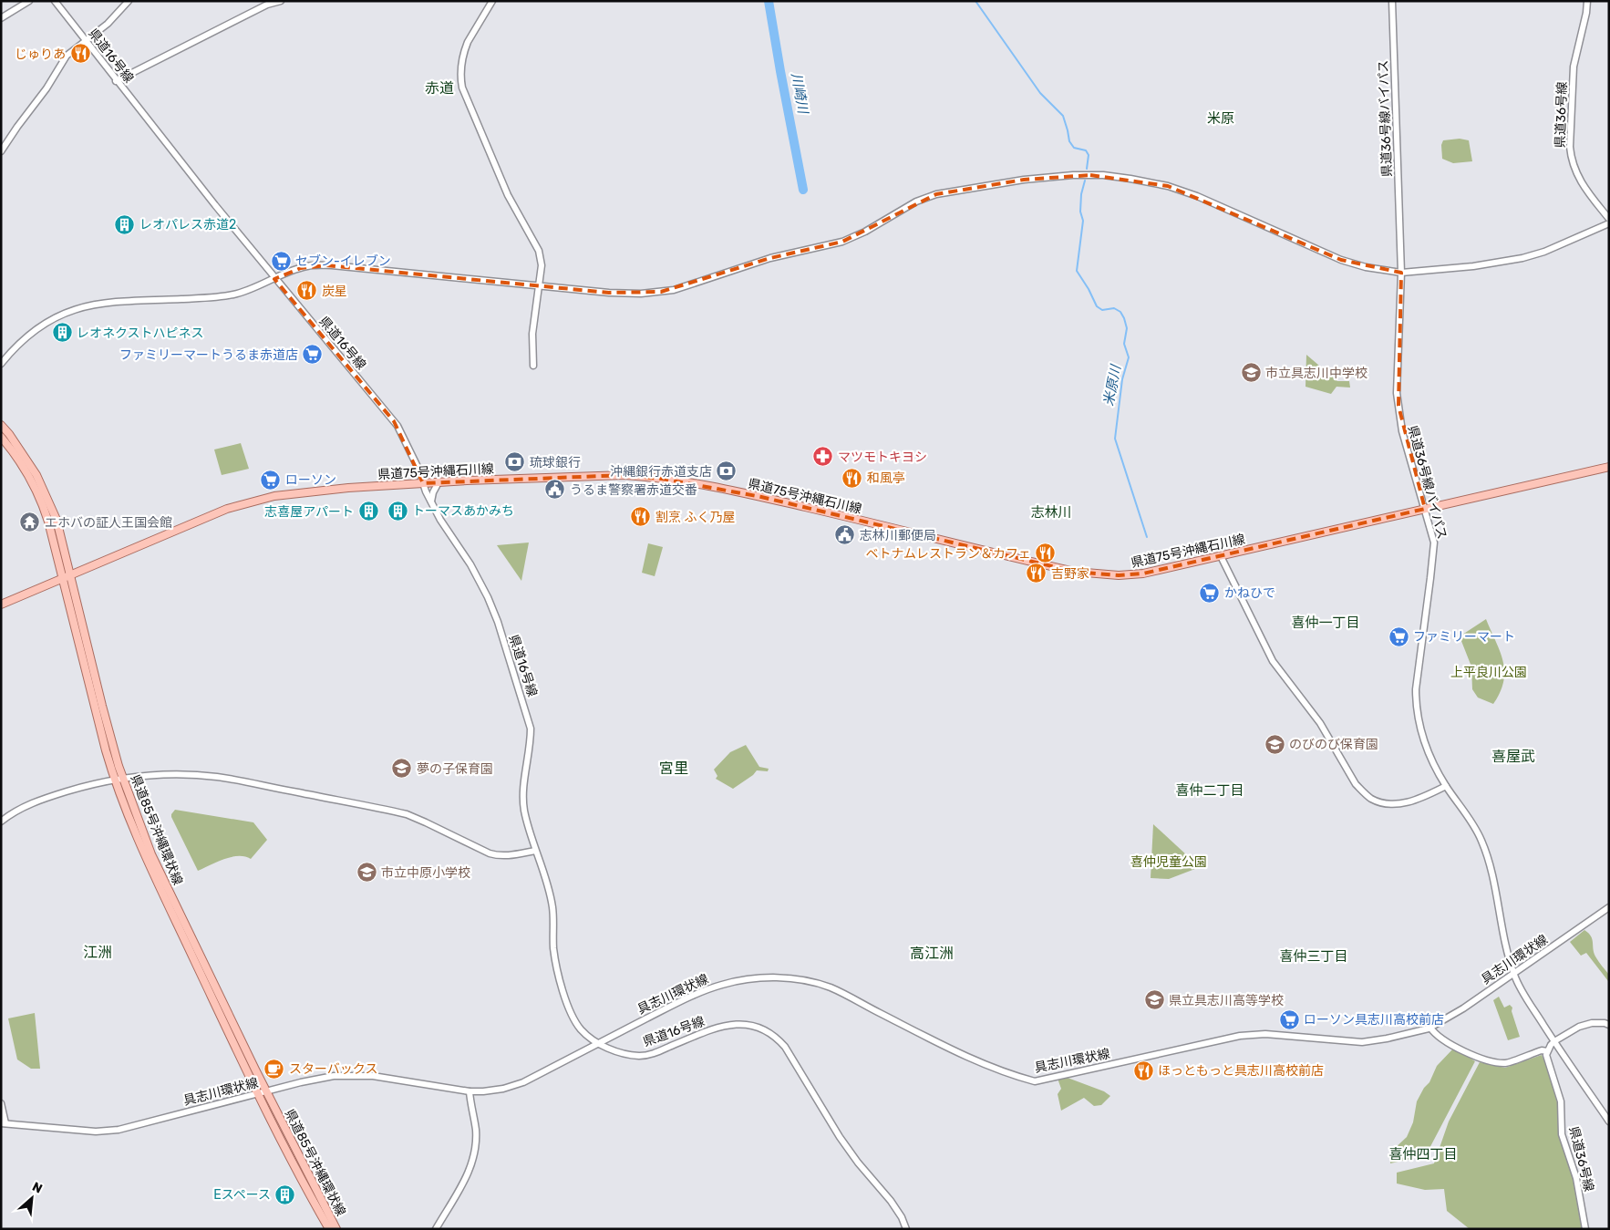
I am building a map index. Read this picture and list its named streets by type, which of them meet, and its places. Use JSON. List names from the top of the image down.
{
  "streets": {
    "main road": [
      "県道16号線",
      "県道36号線",
      "県道36号線バイパス",
      "県道75号沖縄石川線",
      "県道85号沖縄環状線",
      "具志川環状線"
    ]
  },
  "crossings": [
    ["県道16号線", "県道75号沖縄石川線"],
    ["県道16号線", "具志川環状線"],
    ["県道36号線バイパス", "県道75号沖縄石川線"],
    ["県道36号線バイパス", "具志川環状線"],
    ["県道75号沖縄石川線", "県道85号沖縄環状線"],
    ["県道85号沖縄環状線", "具志川環状線"]
  ],
  "districts": [
    "赤道",
    "米原",
    "志林川",
    "喜仲一丁目",
    "喜屋武",
    "宮里",
    "喜仲二丁目",
    "江洲",
    "高江洲",
    "喜仲三丁目",
    "喜仲四丁目"
  ],
  "water": ["川崎川", "米原川"],
  "parks": ["上平良川公園", "喜仲児童公園"],
  "places": {
    "restaurant": [
      "じゅりあ",
      "炭星",
      "和風亭",
      "割烹 ふく乃屋",
      "ベトナムレストラン＆カフェ",
      "吉野家",
      "ほっともっと具志川高校前店"
    ],
    "building": [
      "レオパレス赤道2",
      "レオネクストハピネス",
      "トーマスあかみち",
      "志喜屋アパート",
      "Eスペース"
    ],
    "supermarket": [
      "セブン-イレブン",
      "ファミリーマートうるま赤道店",
      "ローソン",
      "かねひで",
      "ファミリーマート",
      "ローソン具志川高校前店"
    ],
    "school or university": [
      "市立具志川中学校",
      "のびのび保育園",
      "夢の子保育園",
      "市立中原小学校",
      "県立具志川高等学校"
    ],
    "pharmacy": ["マツモトキヨシ"],
    "bank": ["琉球銀行", "沖縄銀行赤道支店"],
    "public building": ["うるま警察署赤道交番", "志林川郵便局"],
    "temple": ["エホバの証人王国会館"],
    "cafe": ["スターバックス"]
  },
  "north": "top right"
}
